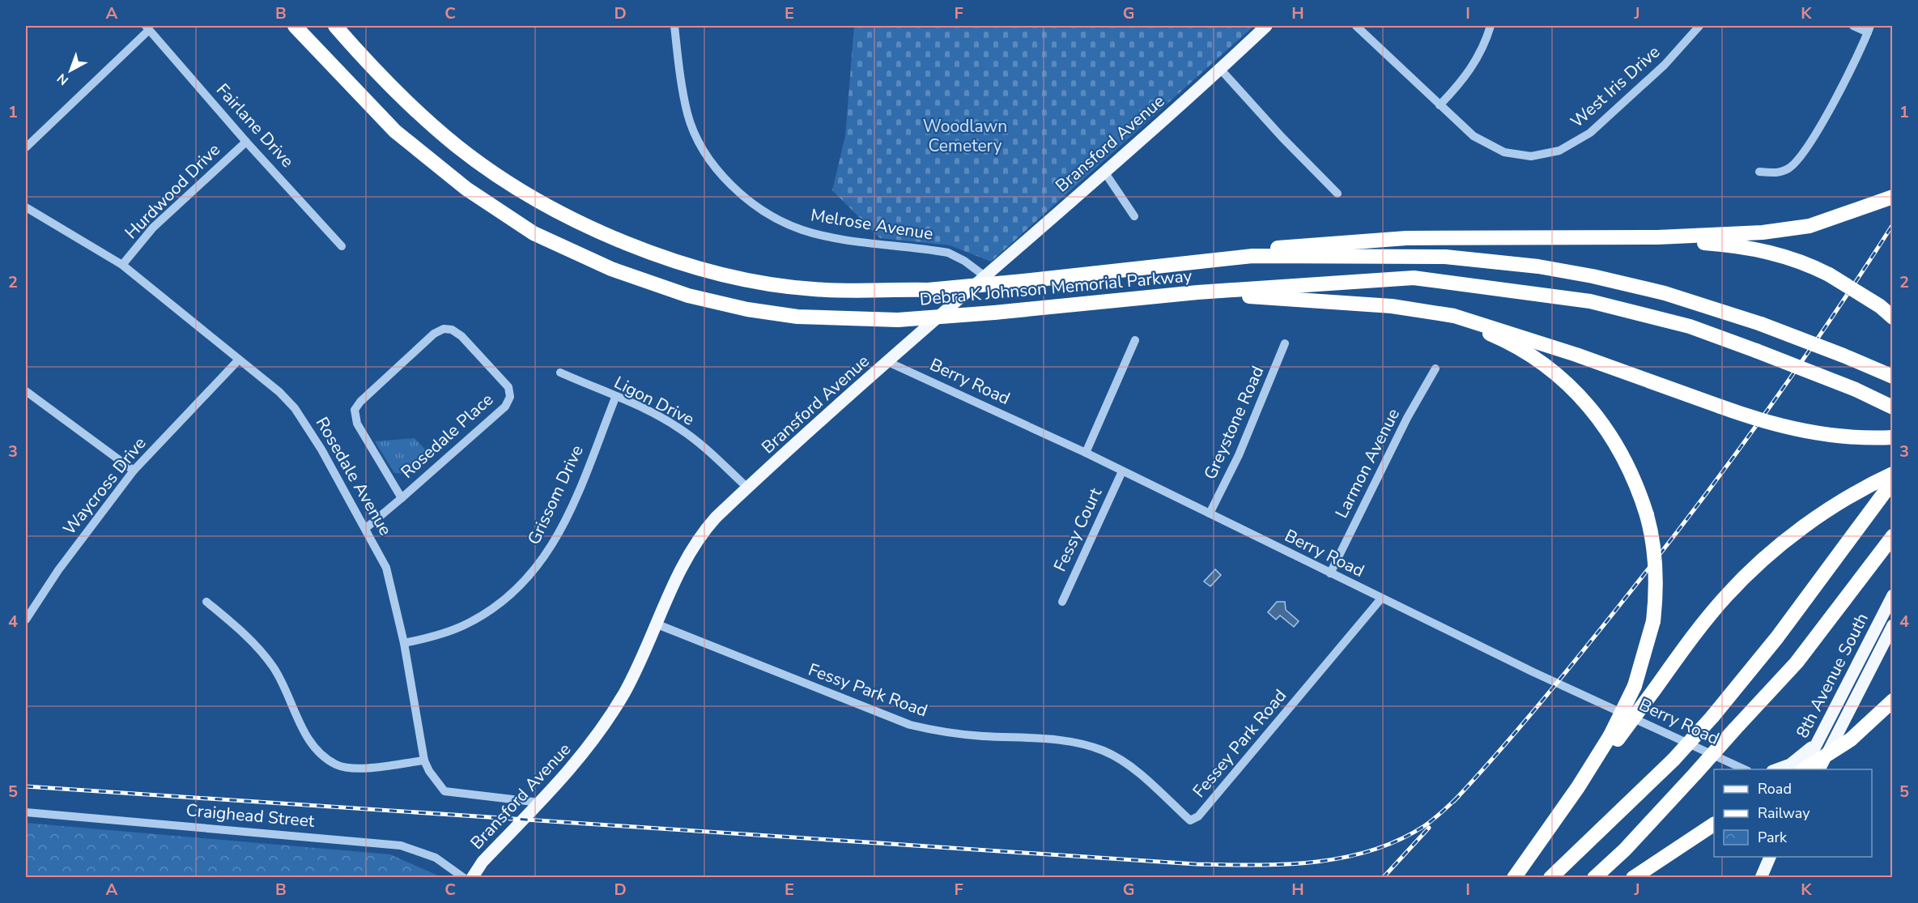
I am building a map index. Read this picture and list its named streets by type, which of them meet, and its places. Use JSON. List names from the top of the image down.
{
  "streets": {
    "highway": ["Debra K Johnson Memorial Parkway"],
    "main road": ["Bransford Avenue", "8th Avenue South"],
    "street": [
      "West Iris Drive",
      "Fairlane Drive",
      "Hurdwood Drive",
      "Melrose Avenue",
      "Berry Road",
      "Ligon Drive",
      "Greystone Road",
      "Rosedale Place",
      "Larmon Avenue",
      "Rosedale Avenue",
      "Waycross Drive",
      "Grissom Drive",
      "Fessy Court",
      "Fessy Park Road",
      "Fessey Park Road",
      "Craighead Street"
    ]
  },
  "crossings": [
    ["Fairlane Drive", "Hurdwood Drive"],
    ["Bransford Avenue", "Melrose Avenue"],
    ["Bransford Avenue", "Berry Road"],
    ["Bransford Avenue", "Ligon Drive"],
    ["Bransford Avenue", "Rosedale Avenue"],
    ["Bransford Avenue", "Fessy Park Road"],
    ["Hurdwood Drive", "Rosedale Avenue"],
    ["Berry Road", "Greystone Road"],
    ["Berry Road", "Larmon Avenue"],
    ["Berry Road", "Fessy Court"],
    ["Berry Road", "Fessey Park Road"],
    ["Ligon Drive", "Grissom Drive"],
    ["Rosedale Place", "Rosedale Avenue"],
    ["Rosedale Avenue", "Waycross Drive"],
    ["Rosedale Avenue", "Grissom Drive"],
    ["Fessy Park Road", "Fessey Park Road"]
  ],
  "parks": ["Woodlawn Cemetery"],
  "legend": ["Road", "Railway", "Park"],
  "north": "bottom left",
  "grid": {
    "columns": [
      "A",
      "B",
      "C",
      "D",
      "E",
      "F",
      "G",
      "H",
      "I",
      "J",
      "K"
    ],
    "rows": [
      "1",
      "2",
      "3",
      "4",
      "5"
    ]
  }
}
